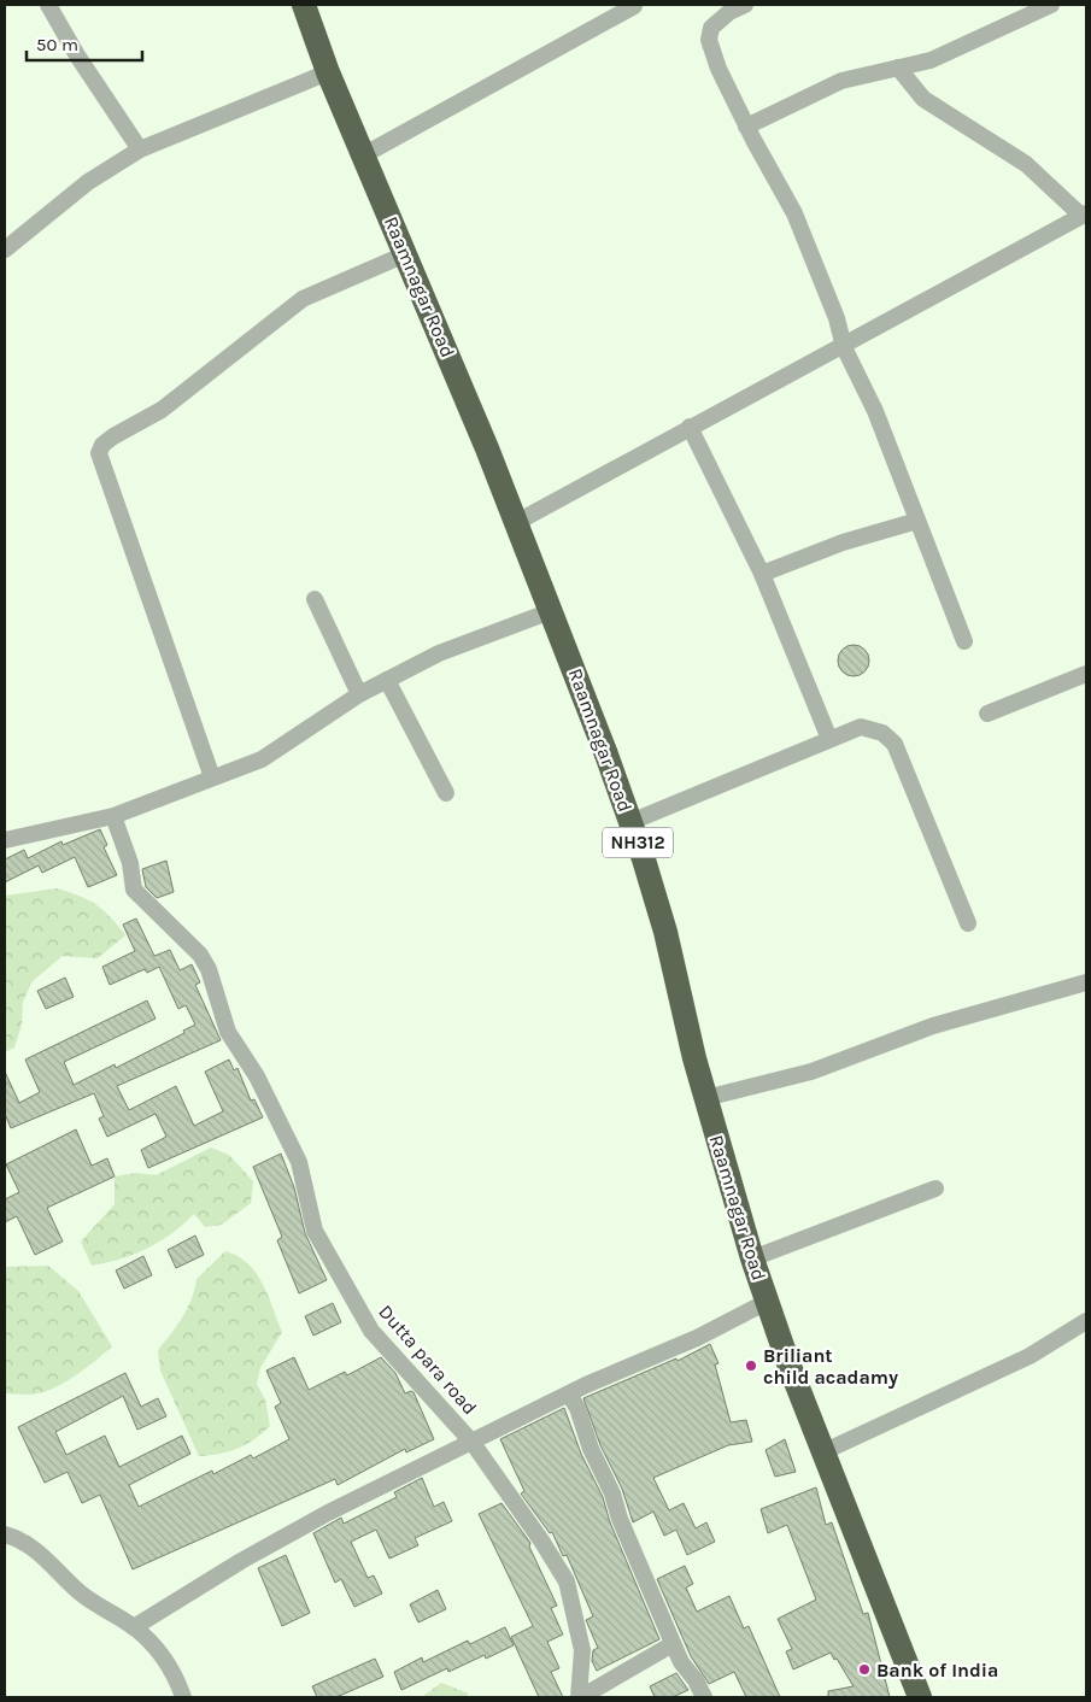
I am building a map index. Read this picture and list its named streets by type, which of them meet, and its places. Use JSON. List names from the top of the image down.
{
  "streets": {
    "highway": ["Raamnagar Road", "NH312"],
    "street": ["Dutta para road"]
  },
  "places": ["Briliant child acadamy", "Bank of India"],
  "scale_bar": "50 m"
}
